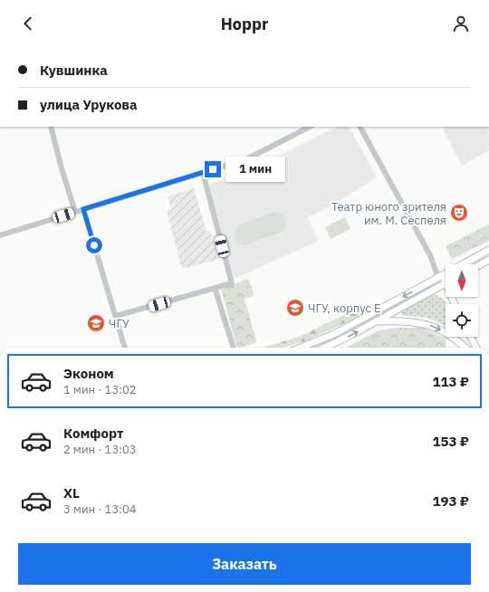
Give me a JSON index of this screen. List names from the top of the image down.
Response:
{
  "places": {
    "theatre": ["Театр юного зрителя им. М. Сеспеля"],
    "school or university": ["ЧГУ, корпус Е", "ЧГУ"]
  },
  "north": "bottom",
  "page": {
    "header": "Hoppr",
    "banner": ["Кувшинка", "улица Урукова"],
    "bubble": "1 мин",
    "list": [
      {
        "name": "Эконом",
        "note": "1 мин · 13:02",
        "value": "113 ₽"
      },
      {
        "name": "Комфорт",
        "note": "2 мин · 13:03",
        "value": "153 ₽"
      },
      {
        "name": "XL",
        "note": "3 мин · 13:04",
        "value": "193 ₽"
      }
    ],
    "buttons": "Заказать"
  }
}
